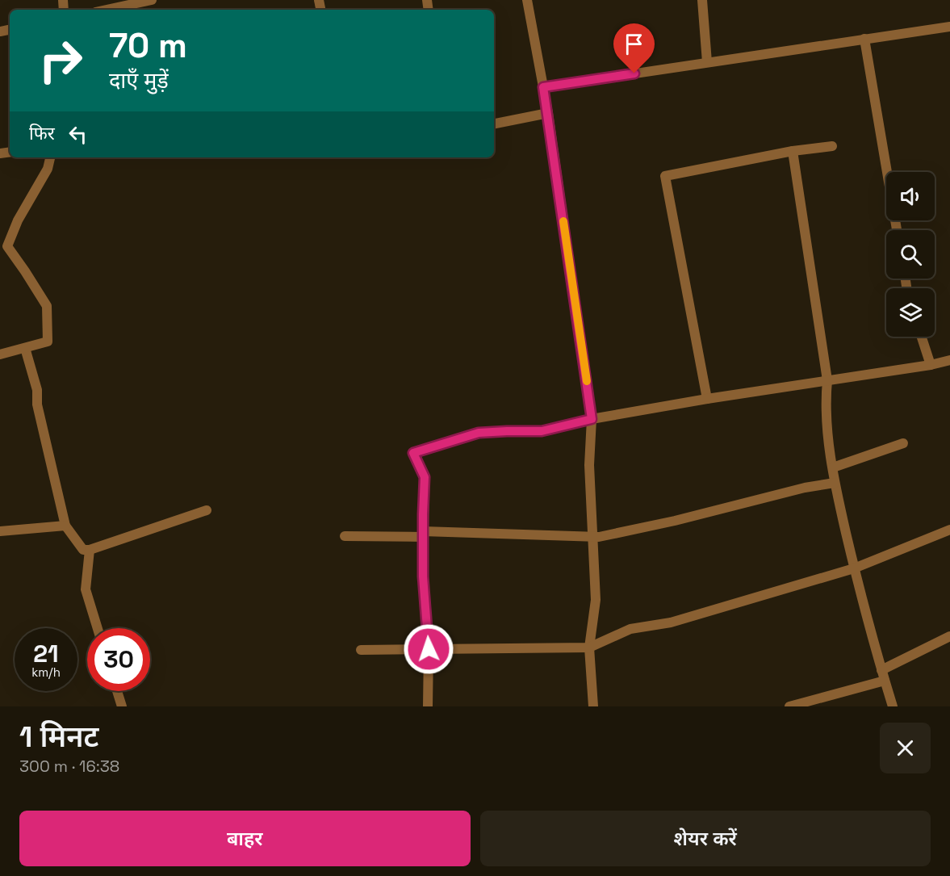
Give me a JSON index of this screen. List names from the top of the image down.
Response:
{
  "page": {
    "turn": ["70 m", "दाएँ मुड़ें"],
    "then": "फिर",
    "speed": "21 km/h",
    "limit": "30",
    "heading": ["1 मिनट", "300 m · 16:38"],
    "buttons": ["बाहर", "शेयर करें"]
  }
}
